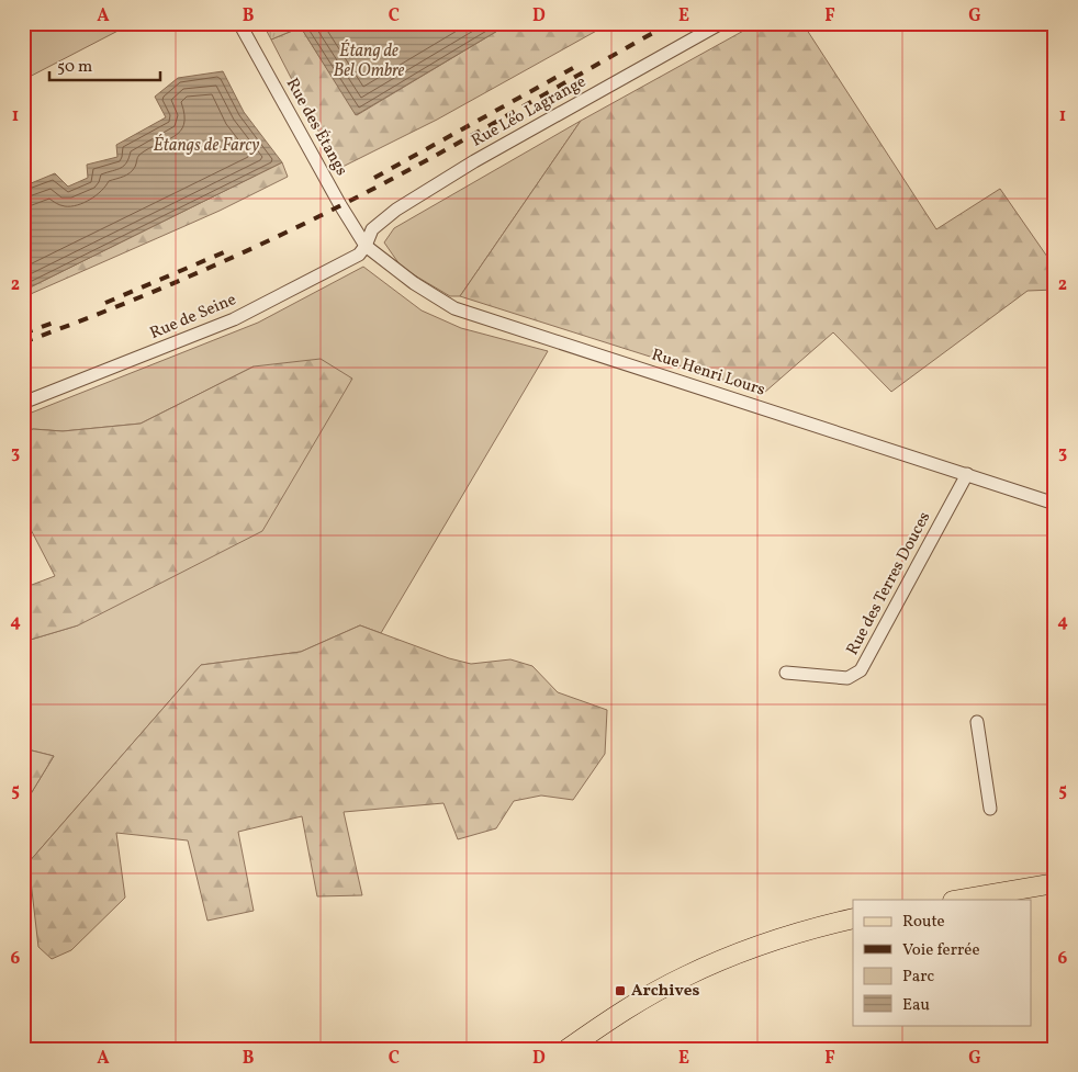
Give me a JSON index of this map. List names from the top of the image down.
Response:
{
  "streets": {
    "street": [
      "Rue Léo Lagrange",
      "Rue des Étangs",
      "Rue de Seine",
      "Rue Henri Lours",
      "Rue des Terres Douces"
    ]
  },
  "crossings": [
    ["Rue Léo Lagrange", "Rue des Étangs"],
    ["Rue Léo Lagrange", "Rue de Seine"],
    ["Rue Léo Lagrange", "Rue Henri Lours"],
    ["Rue des Étangs", "Rue de Seine"],
    ["Rue des Étangs", "Rue Henri Lours"],
    ["Rue de Seine", "Rue Henri Lours"],
    ["Rue Henri Lours", "Rue des Terres Douces"]
  ],
  "water": ["Étang de Bel Ombre", "Étangs de Farcy"],
  "places": {
    "transit": ["Archives"]
  },
  "legend": [
    "Route",
    "Voie ferrée",
    "Parc",
    "Eau"
  ],
  "scale_bar": "50 m",
  "grid": {
    "columns": [
      "A",
      "B",
      "C",
      "D",
      "E",
      "F",
      "G"
    ],
    "rows": [
      "1",
      "2",
      "3",
      "4",
      "5",
      "6"
    ]
  }
}
